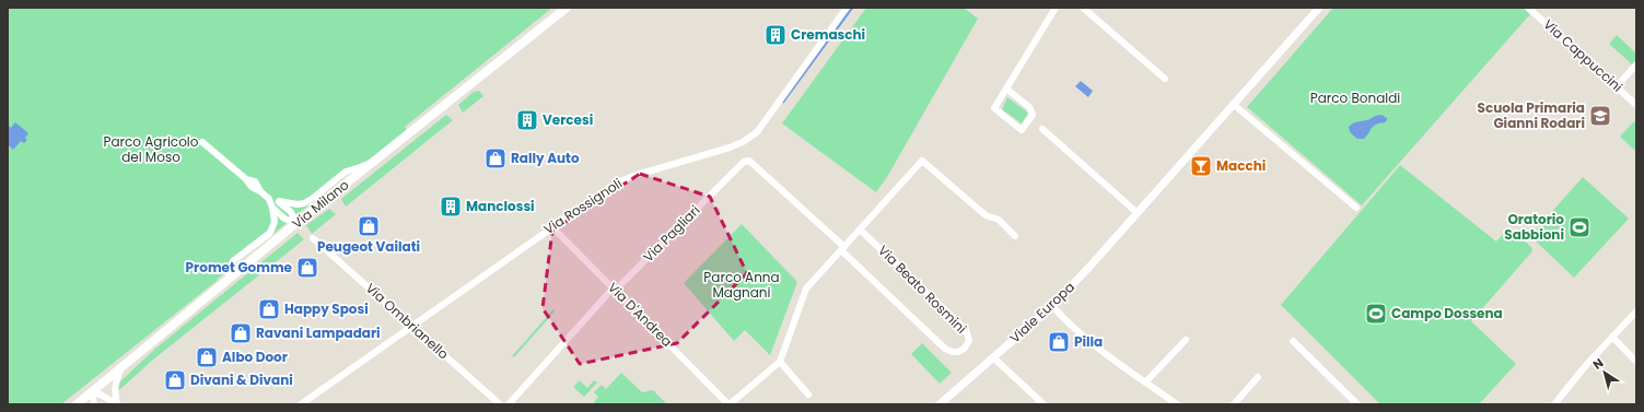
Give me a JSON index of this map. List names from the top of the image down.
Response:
{
  "streets": {
    "main road": ["Via Milano"],
    "street": [
      "Via Cappuccini",
      "Via Rossignoli",
      "Via Pagliari",
      "Via Beato Rosmini",
      "Viale Europa",
      "Via D'Andrea",
      "Via Ombrianello"
    ]
  },
  "crossings": [
    ["Via Rossignoli", "Via D'Andrea"],
    ["Via Rossignoli", "Via Ombrianello"],
    ["Via Pagliari", "Via Beato Rosmini"],
    ["Via Pagliari", "Via D'Andrea"]
  ],
  "parks": ["Parco Bonaldi", "Parco Agricolo del Moso", "Parco Anna Magnani"],
  "places": {
    "building": ["Cremaschi", "Vercesi", "Manclossi"],
    "school or university": ["Scuola Primaria Gianni Rodari"],
    "shop": [
      "Rally Auto",
      "Peugeot Vailati",
      "Promet Gomme",
      "Happy Sposi",
      "Ravani Lampadari",
      "Pilla",
      "Albo Door",
      "Divani & Divani"
    ],
    "bar": ["Macchi"],
    "sports": ["Oratorio Sabbioni", "Campo Dossena"]
  },
  "north": "top left"
}
